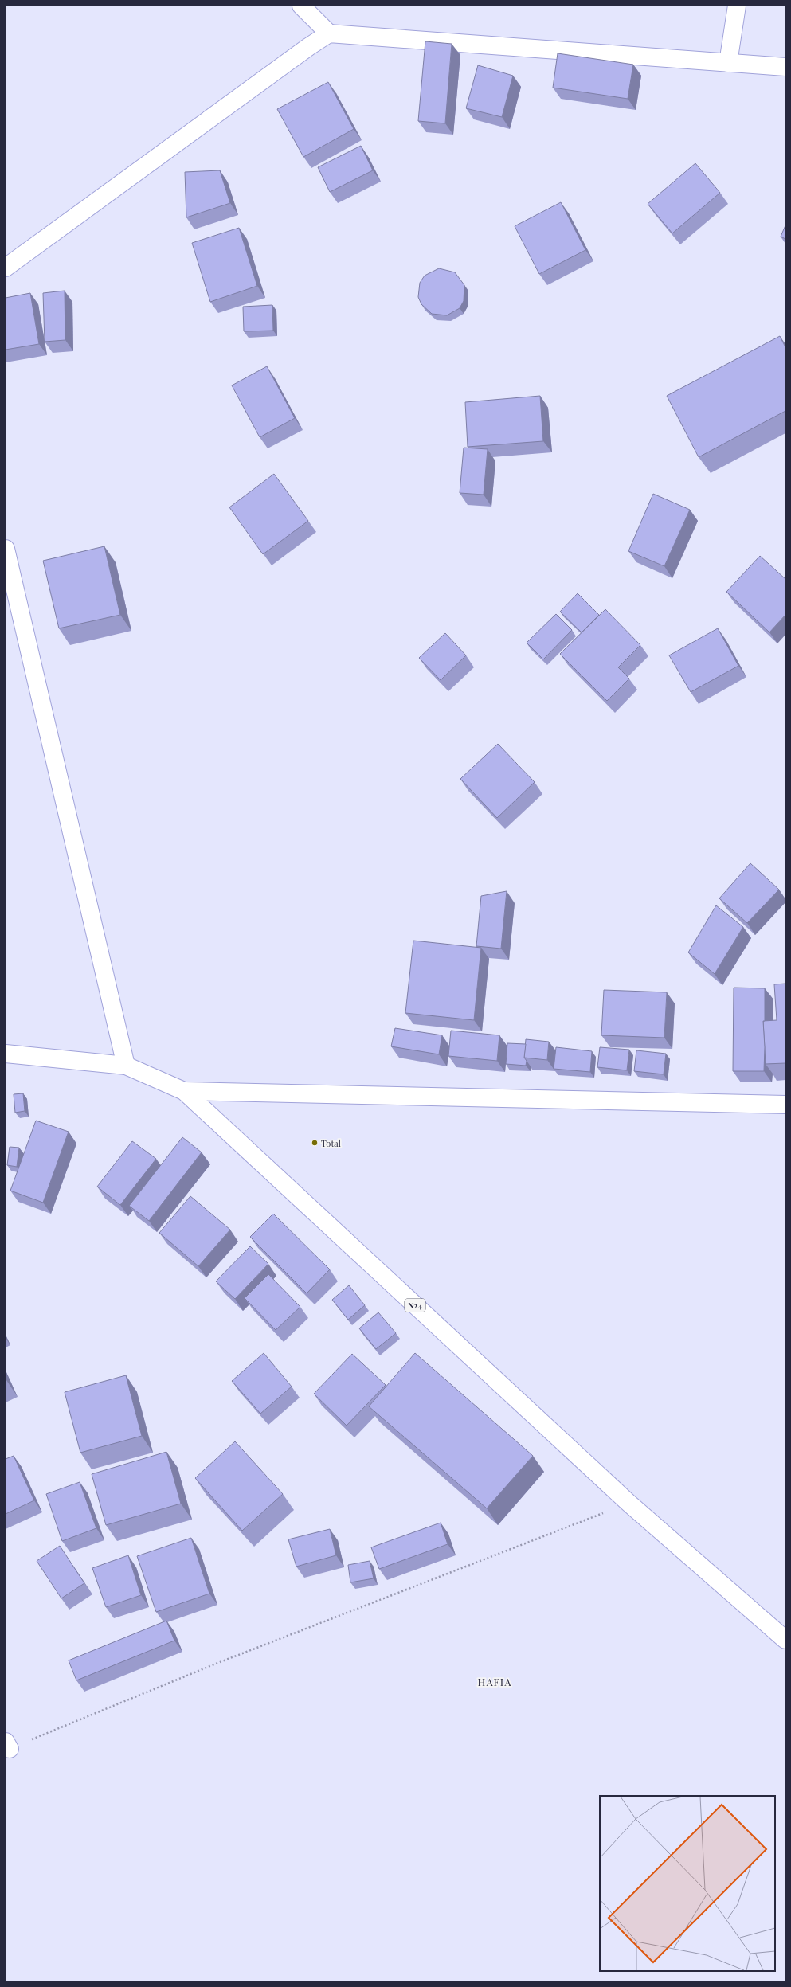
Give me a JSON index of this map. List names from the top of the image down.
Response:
{
  "streets": {
    "main road": ["N24"]
  },
  "districts": ["HAFIA"],
  "places": ["Total"]
}
